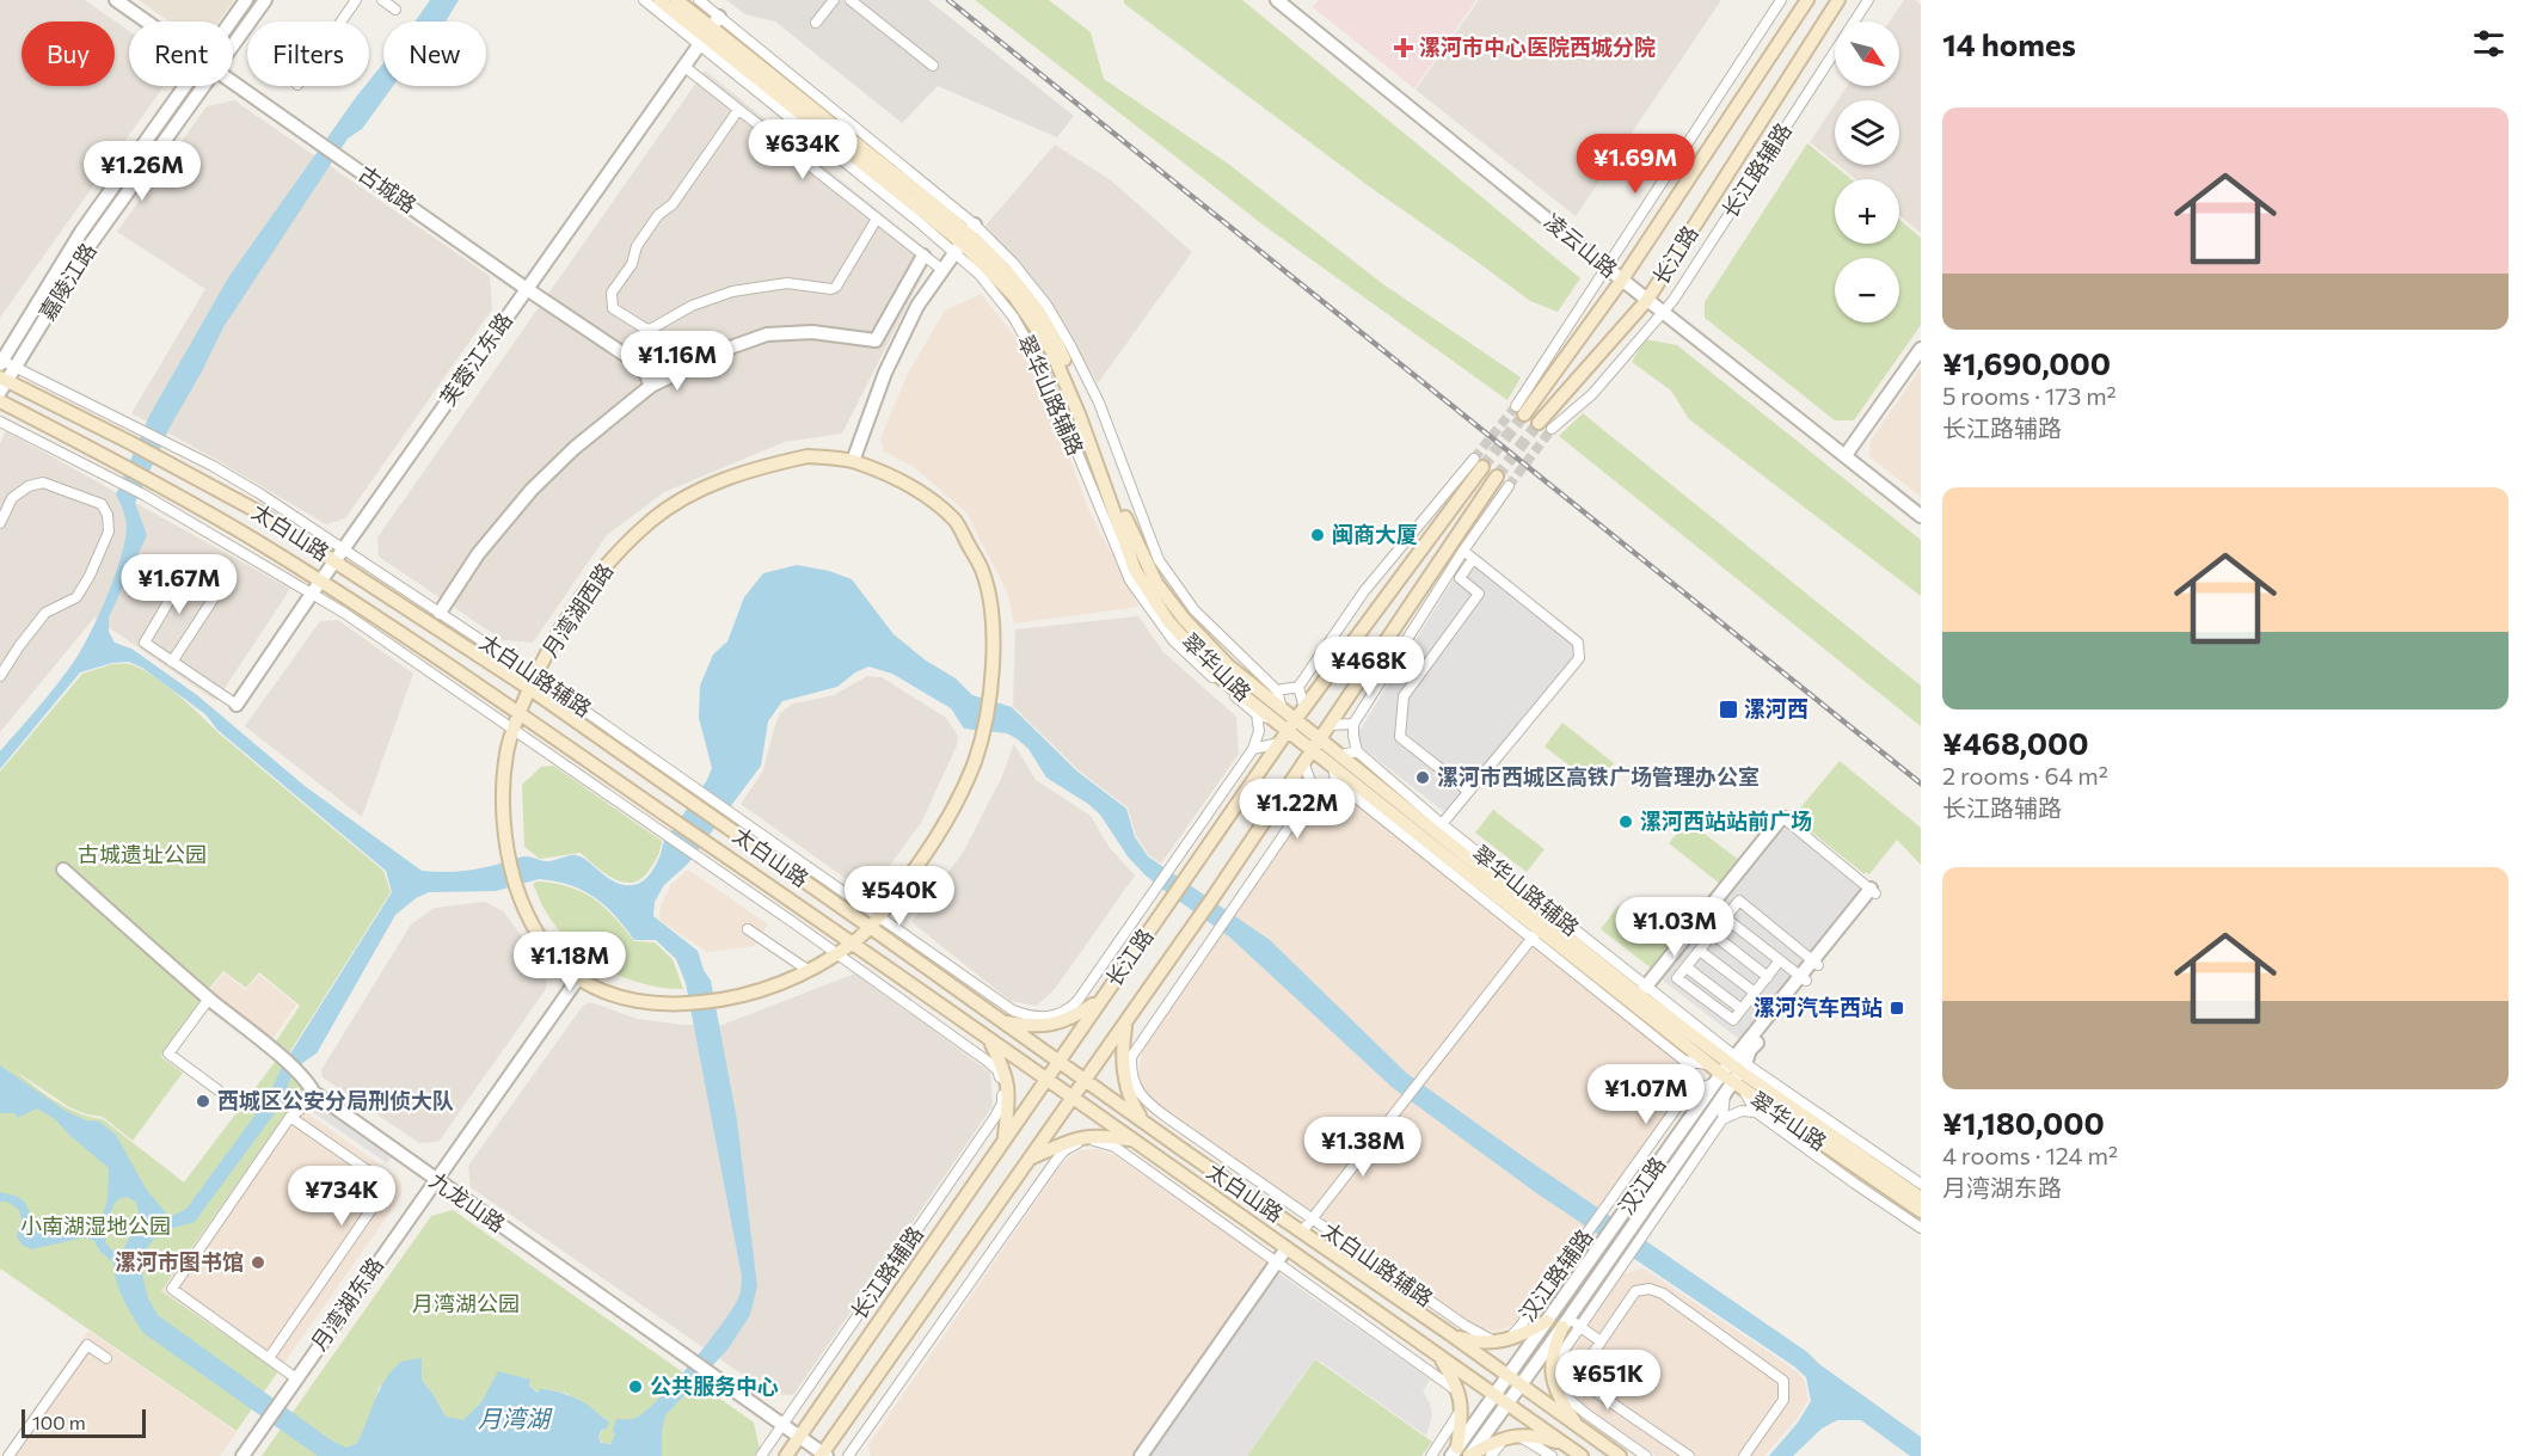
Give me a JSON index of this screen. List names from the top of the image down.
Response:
{
  "streets": {
    "main road": [
      "长江路",
      "太白山路",
      "月湾湖西路",
      "翠华山路"
    ],
    "street": [
      "长江路辅路",
      "古城路",
      "凌云山路",
      "嘉陵江路",
      "芙蓉江东路",
      "翠华山路辅路",
      "太白山路辅路",
      "汉江路",
      "九龙山路",
      "汉江路辅路",
      "月湾湖东路"
    ]
  },
  "crossings": [
    ["长江路辅路", "凌云山路"],
    ["长江路辅路", "九龙山路"],
    ["古城路", "芙蓉江东路"],
    ["凌云山路", "长江路"],
    ["长江路", "太白山路"],
    ["长江路", "翠华山路"],
    ["长江路", "九龙山路"],
    ["嘉陵江路", "太白山路"],
    ["嘉陵江路", "太白山路辅路"],
    ["芙蓉江东路", "翠华山路辅路"],
    ["芙蓉江东路", "太白山路"],
    ["芙蓉江东路", "翠华山路"],
    ["芙蓉江东路", "太白山路辅路"],
    ["翠华山路辅路", "翠华山路"],
    ["翠华山路辅路", "汉江路"],
    ["太白山路", "月湾湖西路"],
    ["太白山路", "太白山路辅路"],
    ["太白山路", "汉江路"],
    ["月湾湖西路", "太白山路辅路"],
    ["翠华山路", "汉江路"],
    ["太白山路辅路", "汉江路辅路"],
    ["九龙山路", "月湾湖东路"]
  ],
  "water": ["月湾湖"],
  "parks": ["古城遗址公园", "小南湖湿地公园", "月湾湖公园"],
  "places": {
    "health": ["漯河市中心医院西城分院"],
    "other": [
      "闽商大厦",
      "漯河市西城区高铁广场管理办公室",
      "漯河西站站前广场",
      "西城区公安分局刑侦大队",
      "漯河市图书馆",
      "公共服务中心"
    ],
    "transit": ["漯河西", "漯河汽车西站"]
  },
  "scale_bar": "100 m",
  "north": "bottom right",
  "page": {
    "heading": "14 homes",
    "map_buttons": ["+", "−"],
    "chip": [
      "Buy",
      "Rent",
      "Filters",
      "New"
    ],
    "list": [
      {
        "name": "¥1,690,000",
        "note": "5 rooms · 173 m² · 长江路辅路"
      },
      {
        "name": "¥468,000",
        "note": "2 rooms · 64 m² · 长江路辅路"
      },
      {
        "name": "¥1,180,000",
        "note": "4 rooms · 124 m² · 月湾湖东路"
      }
    ],
    "price": [
      "¥634K",
      "¥1.69M",
      "¥1.26M",
      "¥1.16M",
      "¥1.67M",
      "¥468K",
      "¥1.22M",
      "¥540K",
      "¥1.03M",
      "¥1.18M",
      "¥1.07M",
      "¥1.38M",
      "¥734K",
      "¥651K"
    ],
    "scale": "100 m"
  }
}
